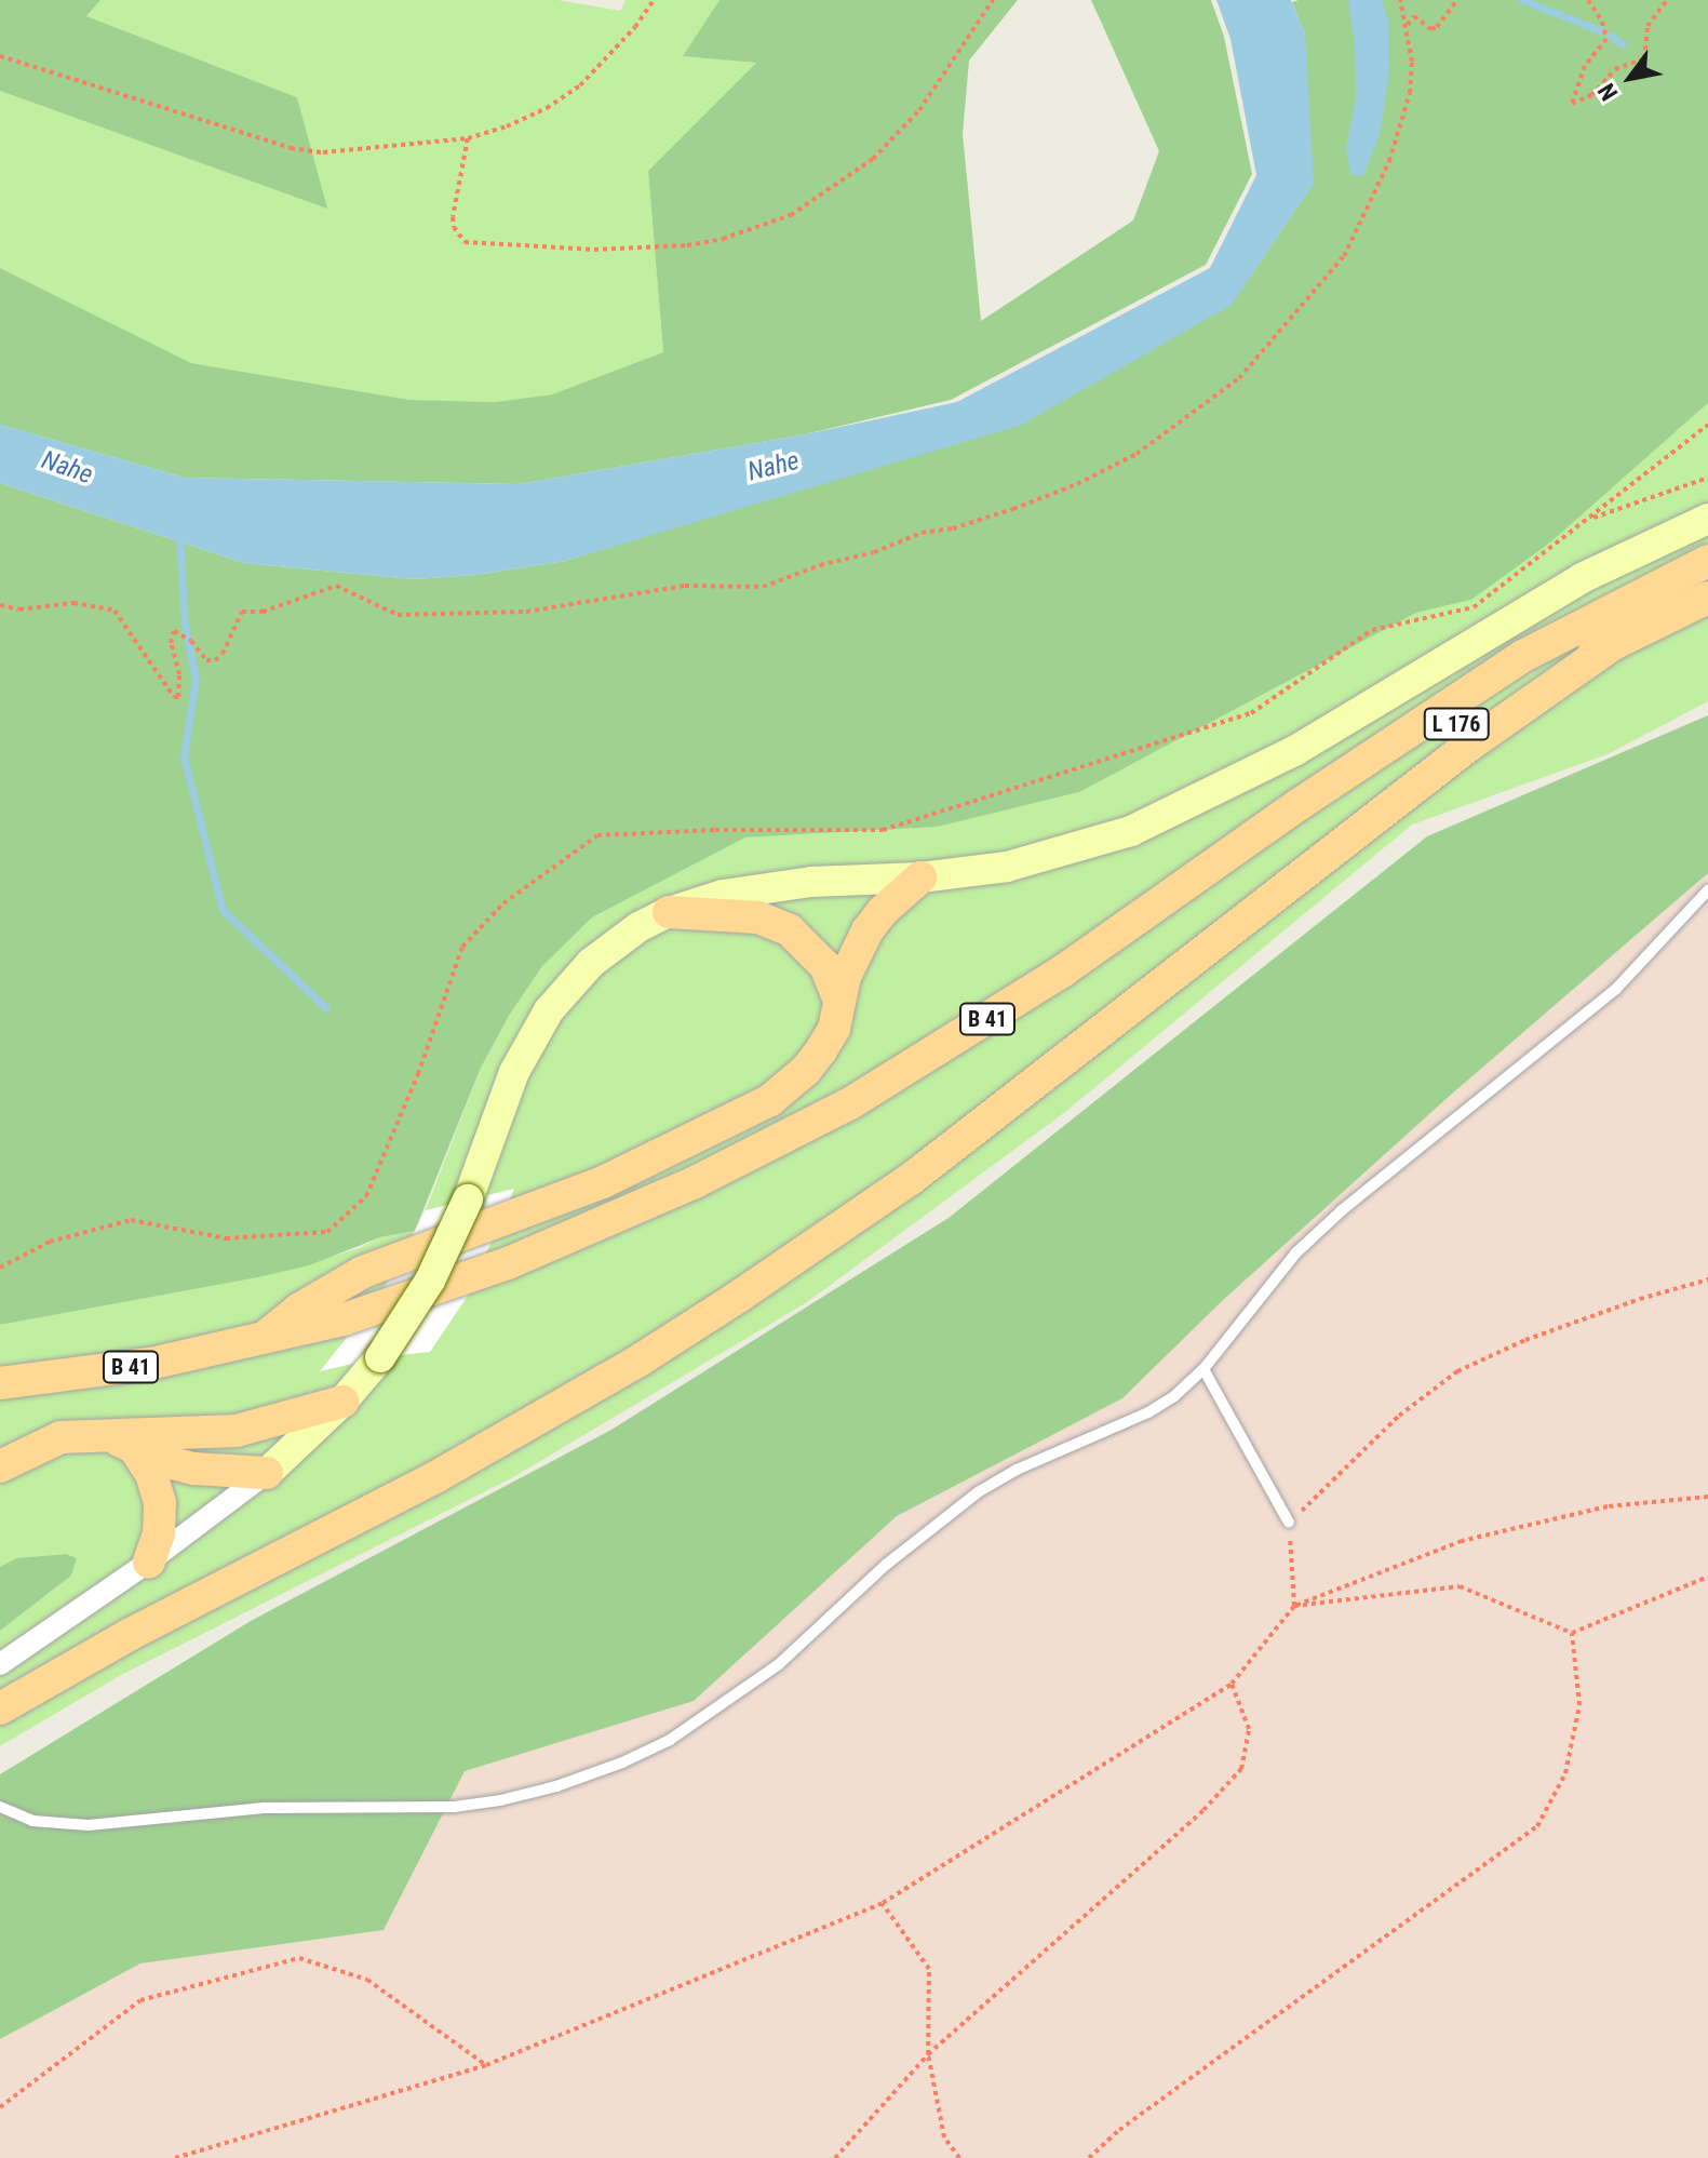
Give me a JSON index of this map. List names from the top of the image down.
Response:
{
  "streets": {
    "main road": ["L 176", "B 41"]
  },
  "crossings": [
    ["L 176", "B 41"]
  ],
  "water": ["Nahe"],
  "north": "bottom left"
}
